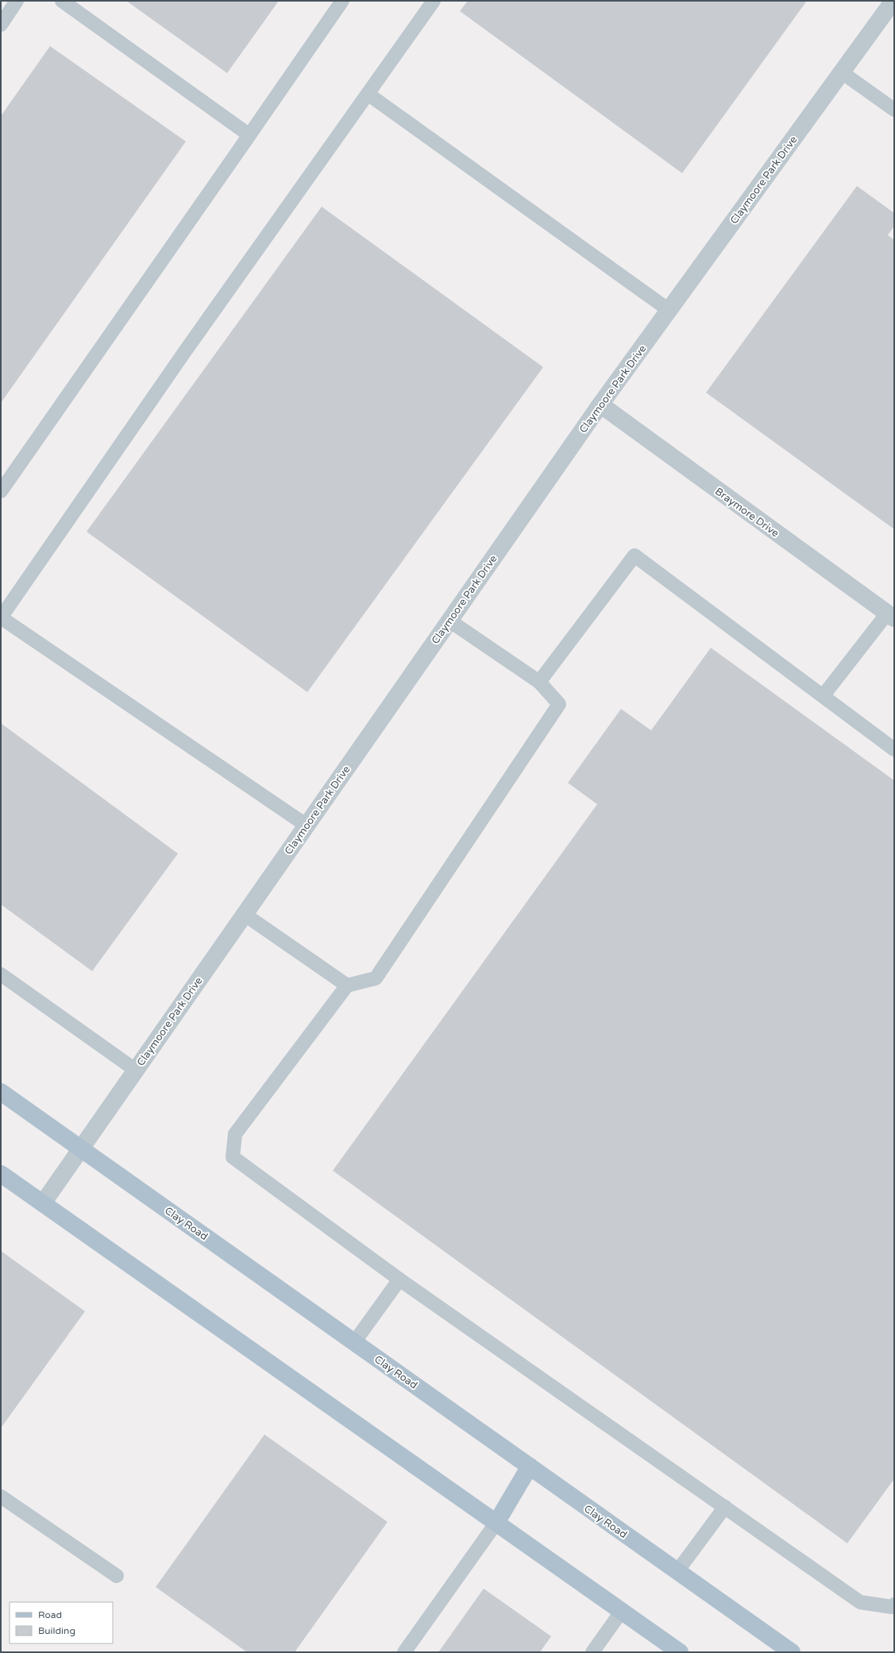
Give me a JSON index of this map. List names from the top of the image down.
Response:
{
  "streets": {
    "main road": ["Clay Road"],
    "street": ["Claymoore Park Drive", "Braymore Drive"]
  },
  "crossings": [
    ["Claymoore Park Drive", "Braymore Drive"],
    ["Claymoore Park Drive", "Clay Road"]
  ],
  "legend": ["Road", "Building"]
}
